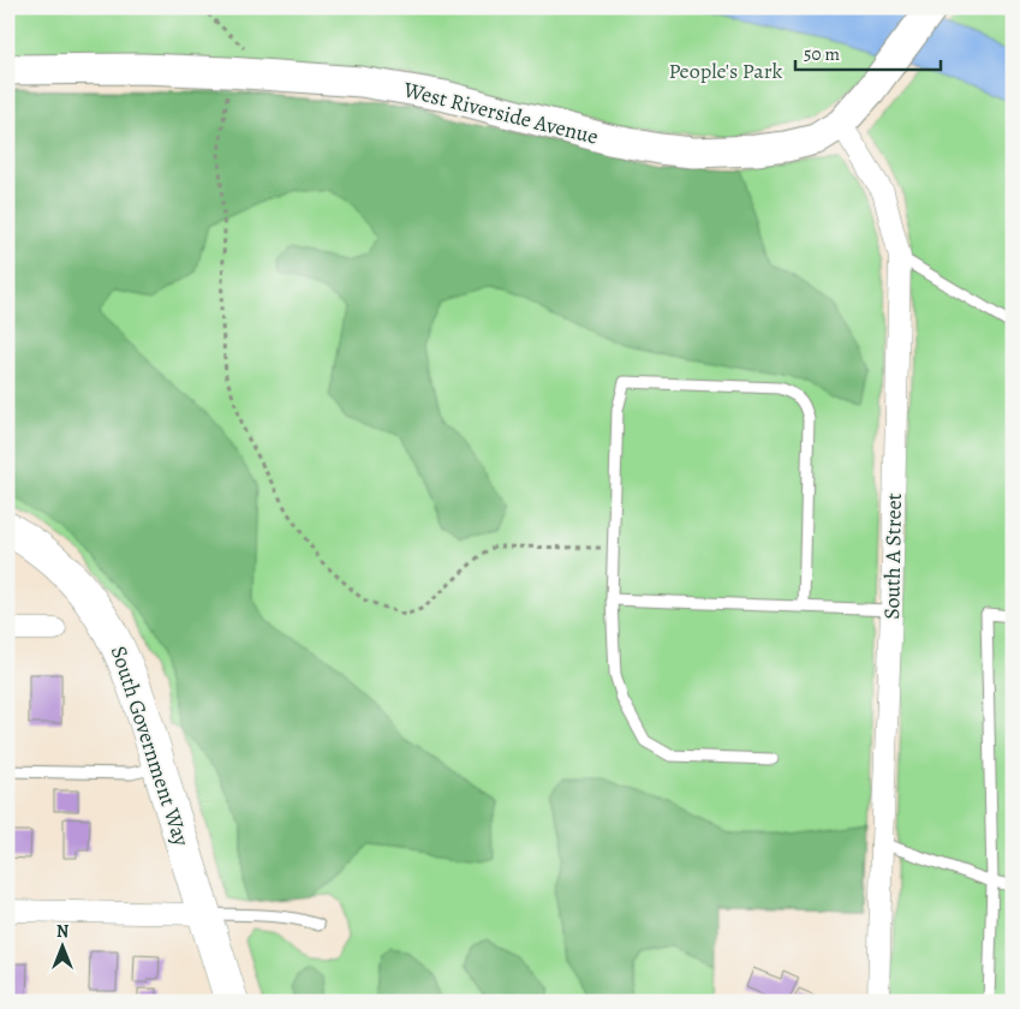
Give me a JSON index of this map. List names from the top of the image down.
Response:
{
  "streets": {
    "main road": ["West Riverside Avenue", "South Government Way"],
    "street": ["South A Street"]
  },
  "crossings": [
    ["West Riverside Avenue", "South A Street"]
  ],
  "parks": ["People's Park"],
  "scale_bar": "50 m",
  "north": "top"
}
